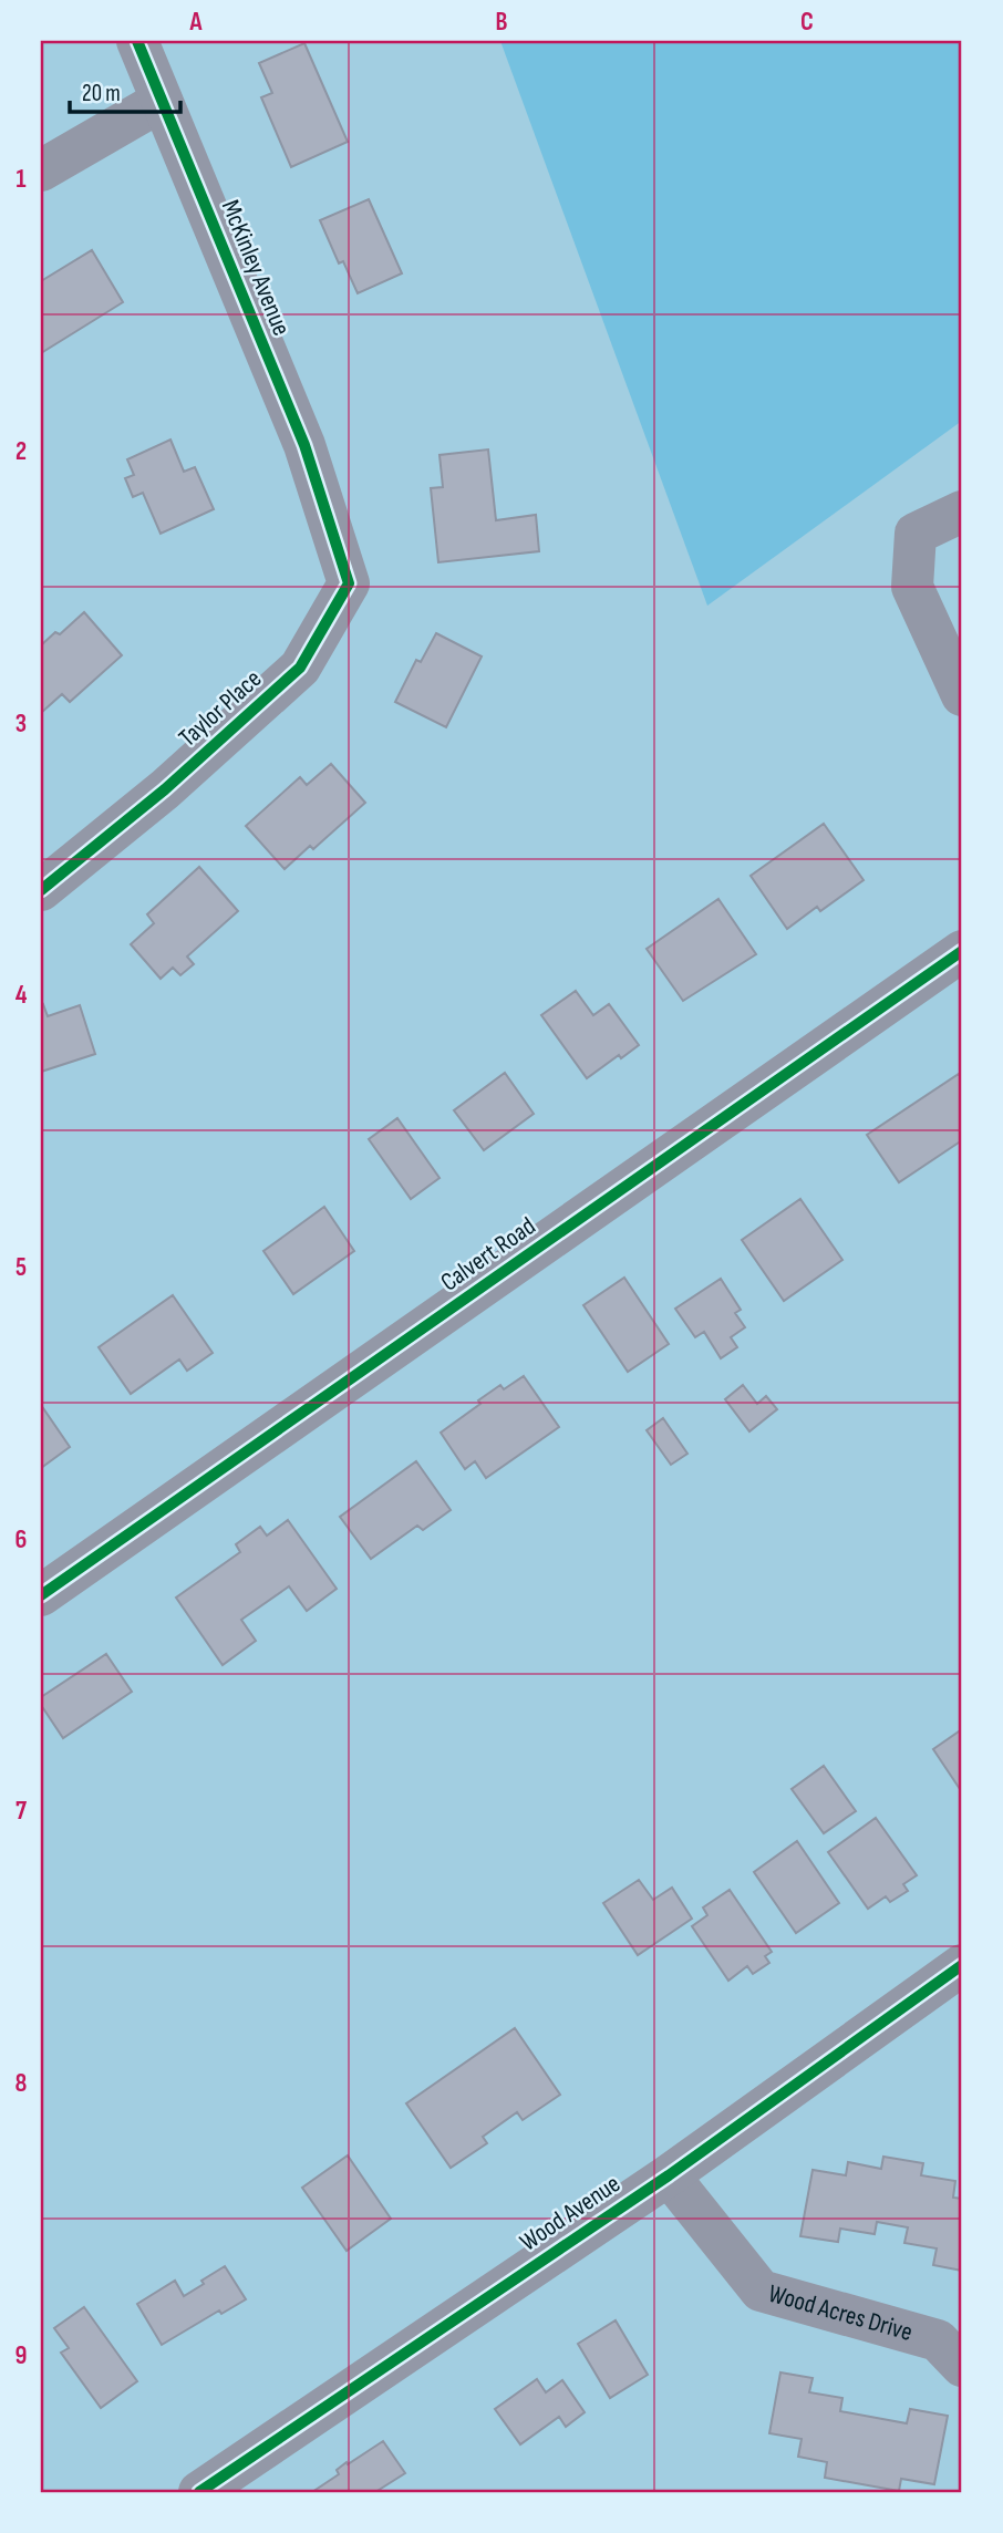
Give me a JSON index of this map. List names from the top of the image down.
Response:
{
  "streets": {
    "street": [
      "McKinley Avenue",
      "Taylor Place",
      "Calvert Road",
      "Wood Avenue",
      "Wood Acres Drive"
    ]
  },
  "crossings": [
    ["McKinley Avenue", "Taylor Place"],
    ["Wood Avenue", "Wood Acres Drive"]
  ],
  "scale_bar": "20 m",
  "grid": {
    "columns": ["A", "B", "C"],
    "rows": [
      "1",
      "2",
      "3",
      "4",
      "5",
      "6",
      "7",
      "8",
      "9"
    ]
  }
}
